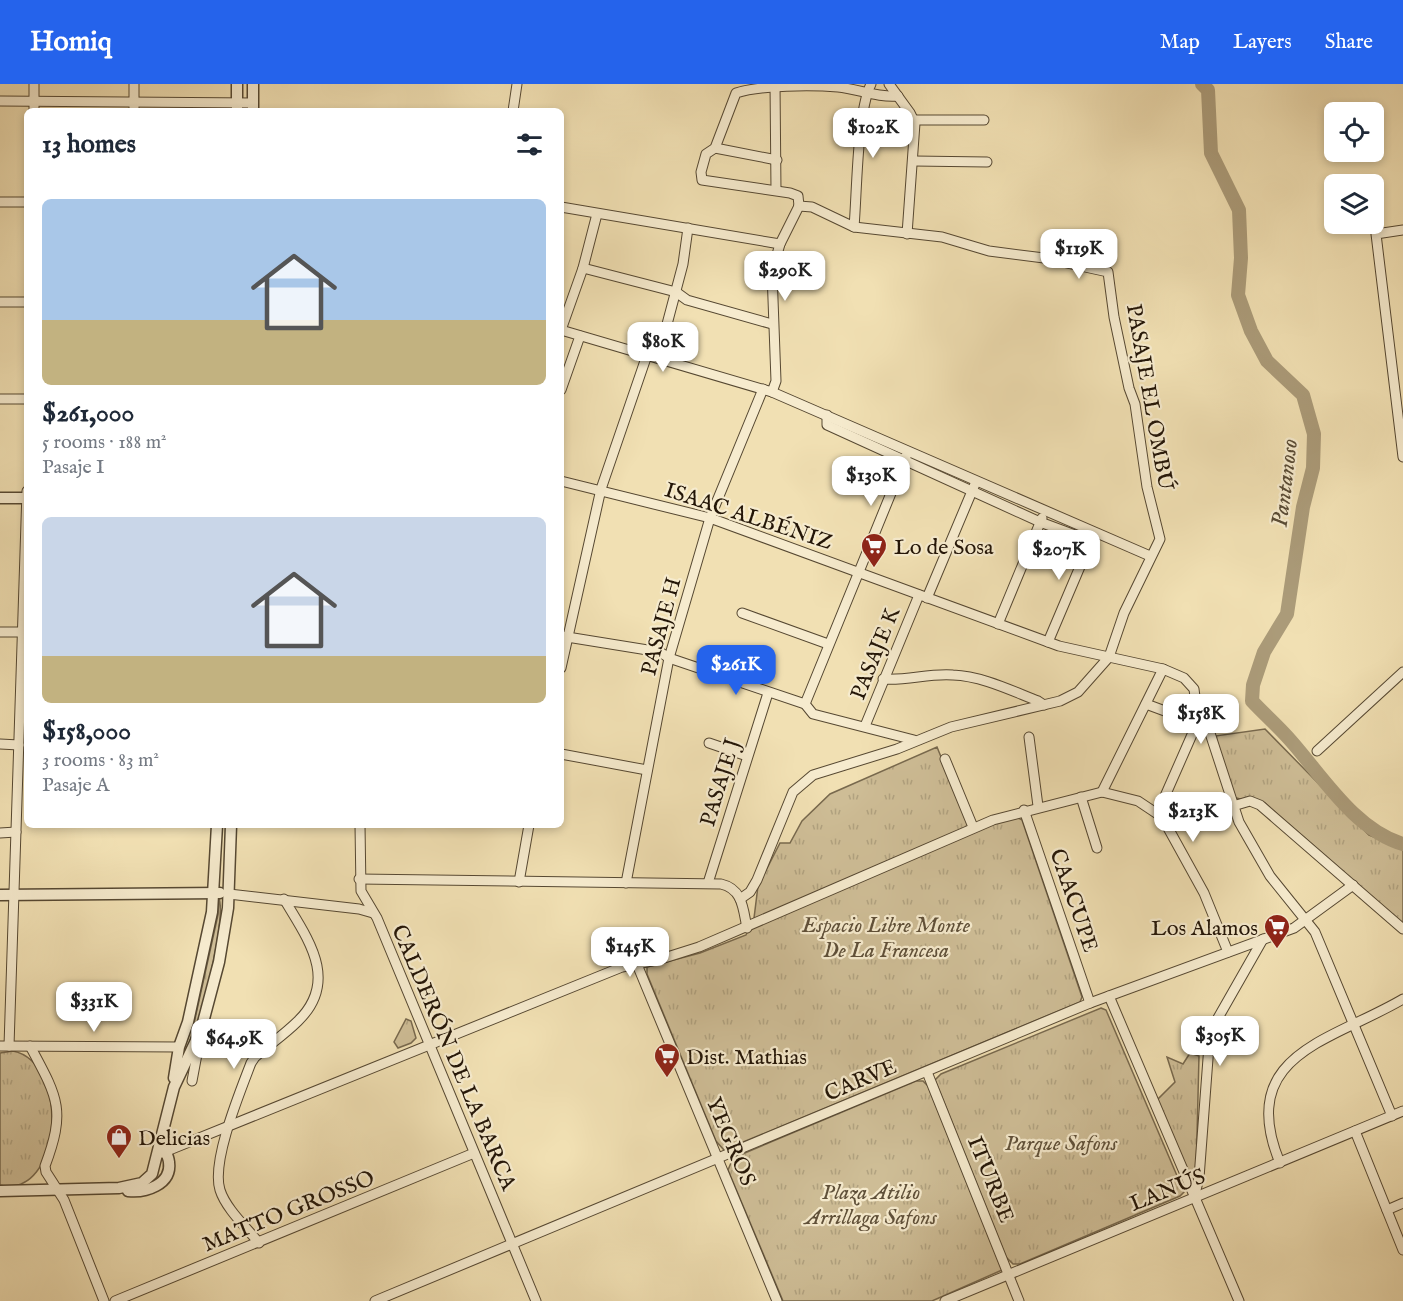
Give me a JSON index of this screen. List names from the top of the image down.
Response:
{
  "streets": {
    "street": [
      "PASAJE EL OMBÚ",
      "ISAAC ALBÉNIZ",
      "PASAJE H",
      "PASAJE K",
      "PASAJE J",
      "CAACUPE",
      "CALDERÓN DE LA BARCA",
      "CARVE",
      "YEGROS",
      "ITURBE",
      "LANÚS",
      "MATTO GROSSO"
    ]
  },
  "crossings": [
    ["PASAJE EL OMBÚ", "PASAJE H"],
    ["ISAAC ALBÉNIZ", "PASAJE H"],
    ["ISAAC ALBÉNIZ", "PASAJE K"],
    ["CAACUPE", "CARVE"],
    ["CALDERÓN DE LA BARCA", "CARVE"],
    ["CALDERÓN DE LA BARCA", "MATTO GROSSO"],
    ["CARVE", "YEGROS"],
    ["CARVE", "ITURBE"],
    ["ITURBE", "LANÚS"]
  ],
  "water": ["Pantanoso"],
  "parks": ["Espacio Libre Monte De La Francesa", "Parque Safons", "Plaza Atilio Arrillaga Safons"],
  "places": {
    "supermarket": ["Lo de Sosa", "Los Alamos", "Dist. Mathias"],
    "shop": ["Delicias"]
  },
  "page": {
    "header": "Homiq",
    "nav": ["Map", "Layers", "Share"],
    "price": [
      "$102K",
      "$119K",
      "$290K",
      "$80K",
      "$130K",
      "$207K",
      "$261K",
      "$158K",
      "$213K",
      "$145K",
      "$331K",
      "$305K",
      "$64.9K"
    ],
    "heading": "13 homes",
    "list": [
      {
        "name": "$261,000",
        "note": "5 rooms · 188 m² · Pasaje I"
      },
      {
        "name": "$158,000",
        "note": "3 rooms · 83 m² · Pasaje A"
      }
    ]
  }
}
